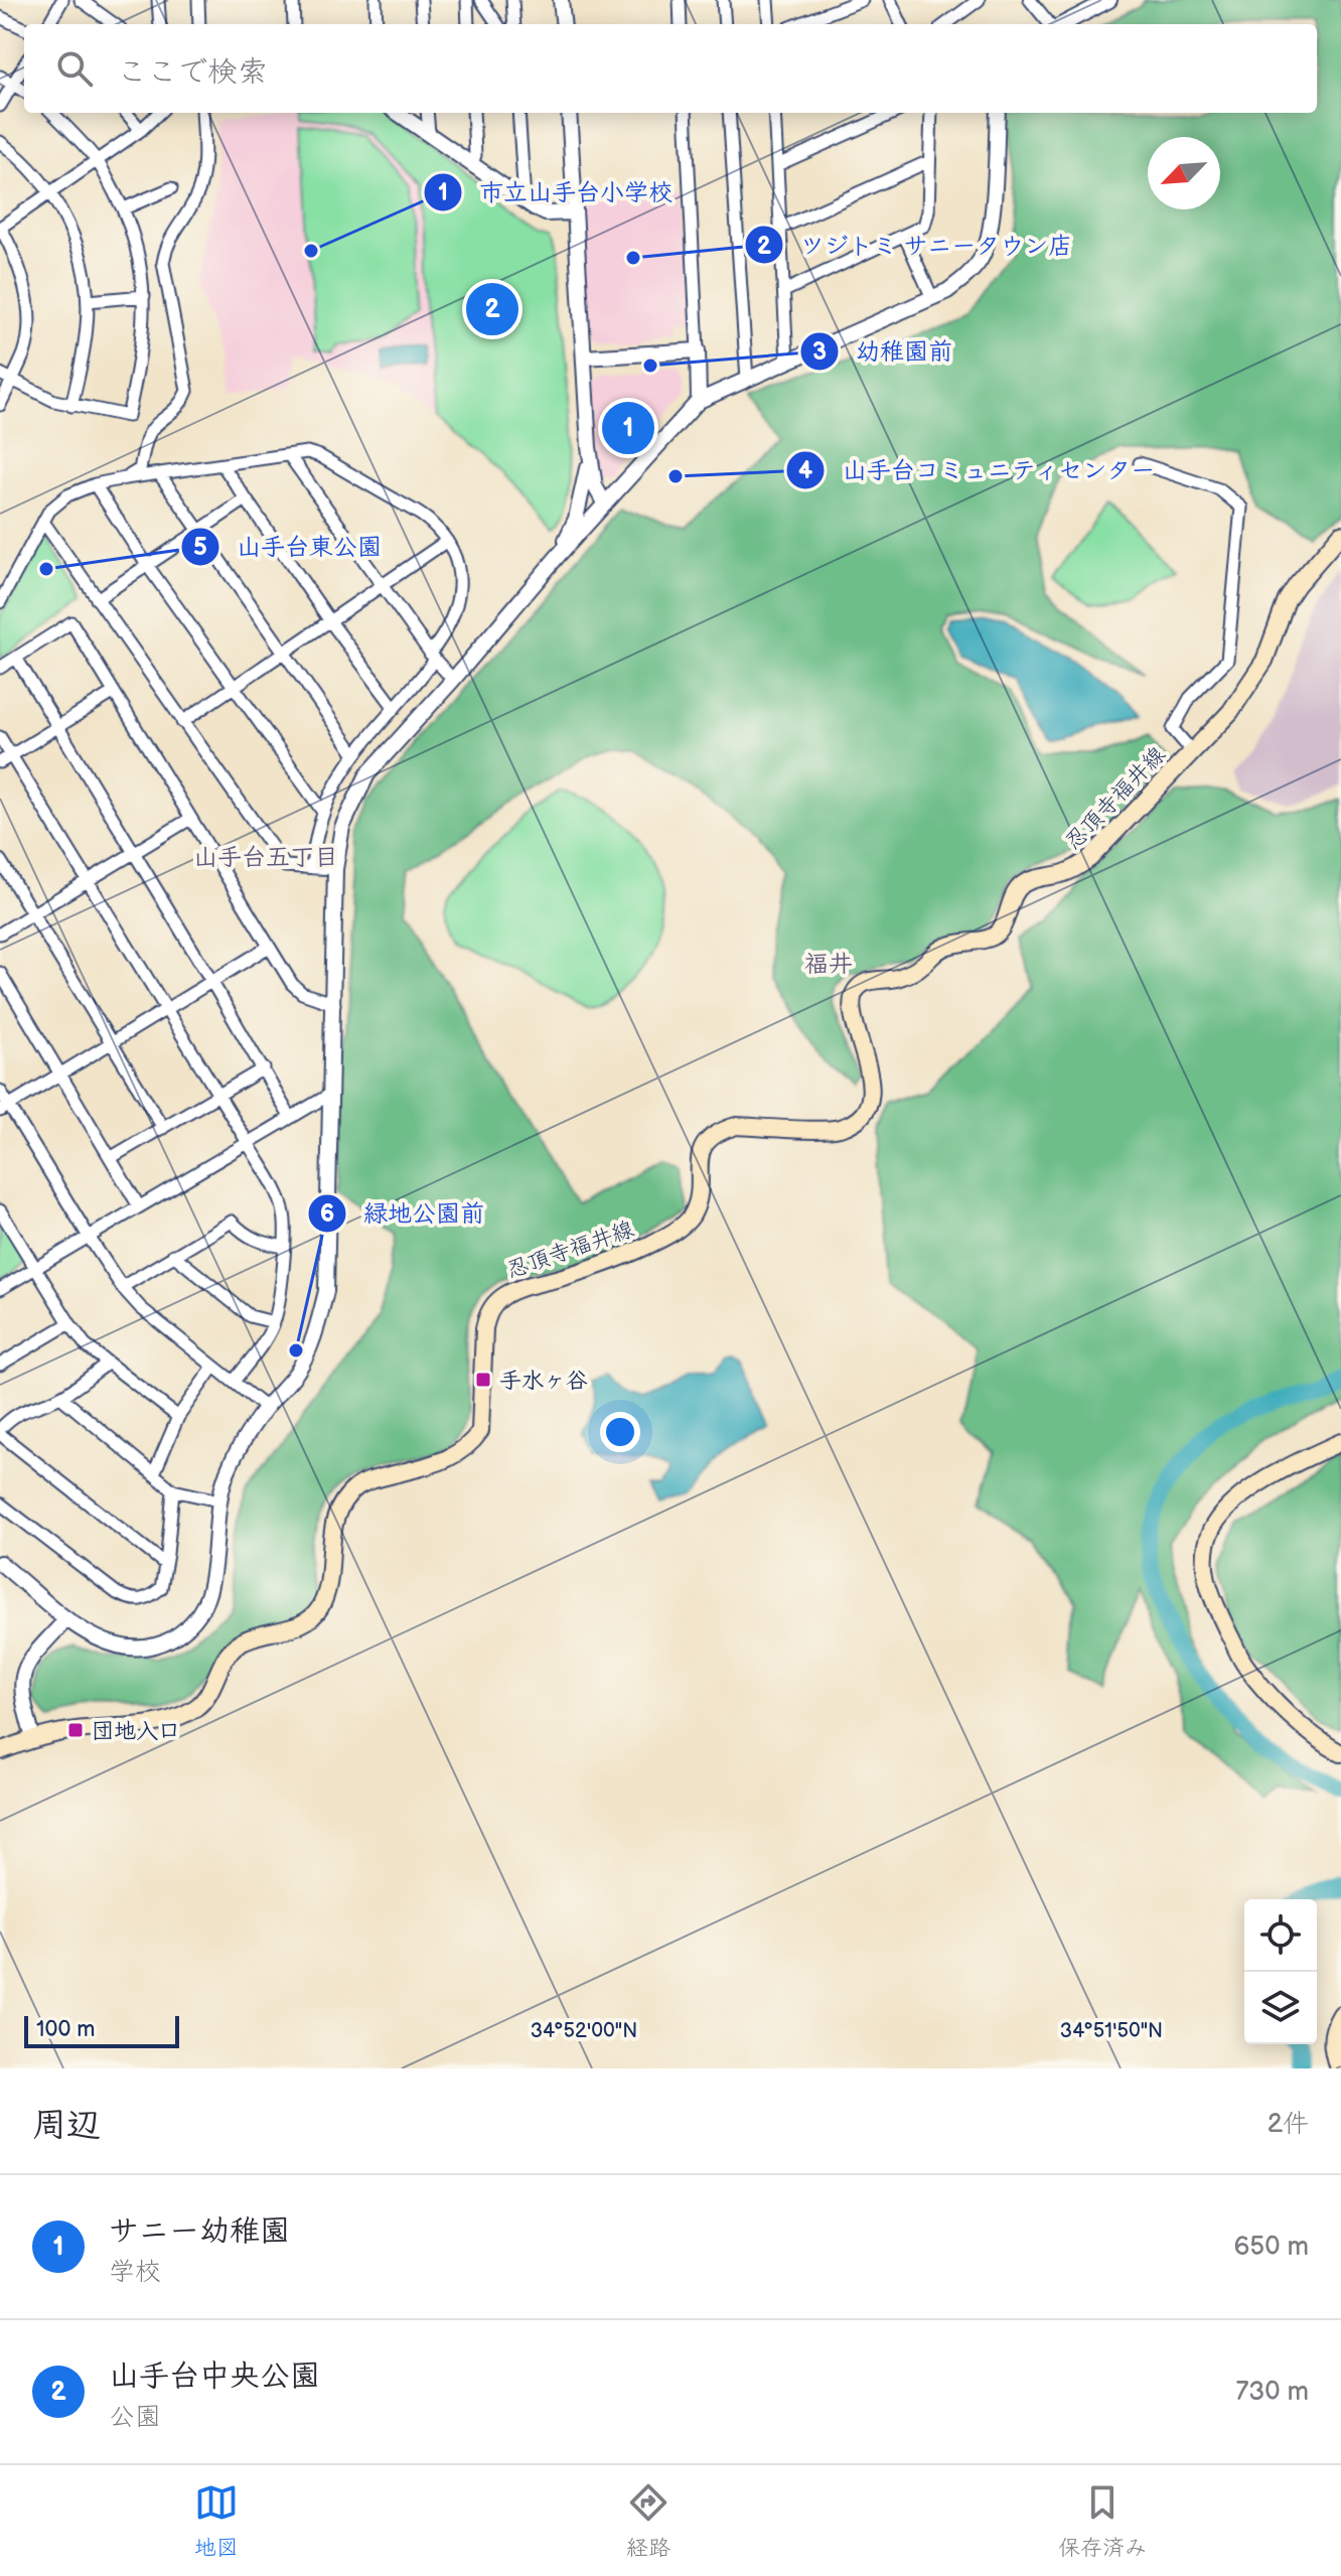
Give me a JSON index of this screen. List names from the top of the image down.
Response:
{
  "streets": {
    "main road": ["忍頂寺福井線"]
  },
  "districts": ["山手台五丁目", "福井"],
  "places": {
    "other": [
      "市立山手台小学校",
      "ツジトミ サニータウン店",
      "幼稚園前",
      "山手台コミュニティセンター",
      "山手台東公園",
      "緑地公園前"
    ],
    "transit": ["手水ヶ谷", "団地入口"]
  },
  "scale_bar": "100 m",
  "north": "bottom left",
  "page": {
    "search": "ここで検索",
    "pins": ["2", "1"],
    "scale": "100 m",
    "heading": ["周辺", "2件"],
    "list": [
      {
        "mark": "1",
        "name": "サニー幼稚園",
        "note": "学校",
        "value": "650 m"
      },
      {
        "mark": "2",
        "name": "山手台中央公園",
        "note": "公園",
        "value": "730 m"
      }
    ],
    "nav": ["地図", "経路", "保存済み"]
  },
  "coordinates": ["34°52'00\"N", "34°51'50\"N"]
}
